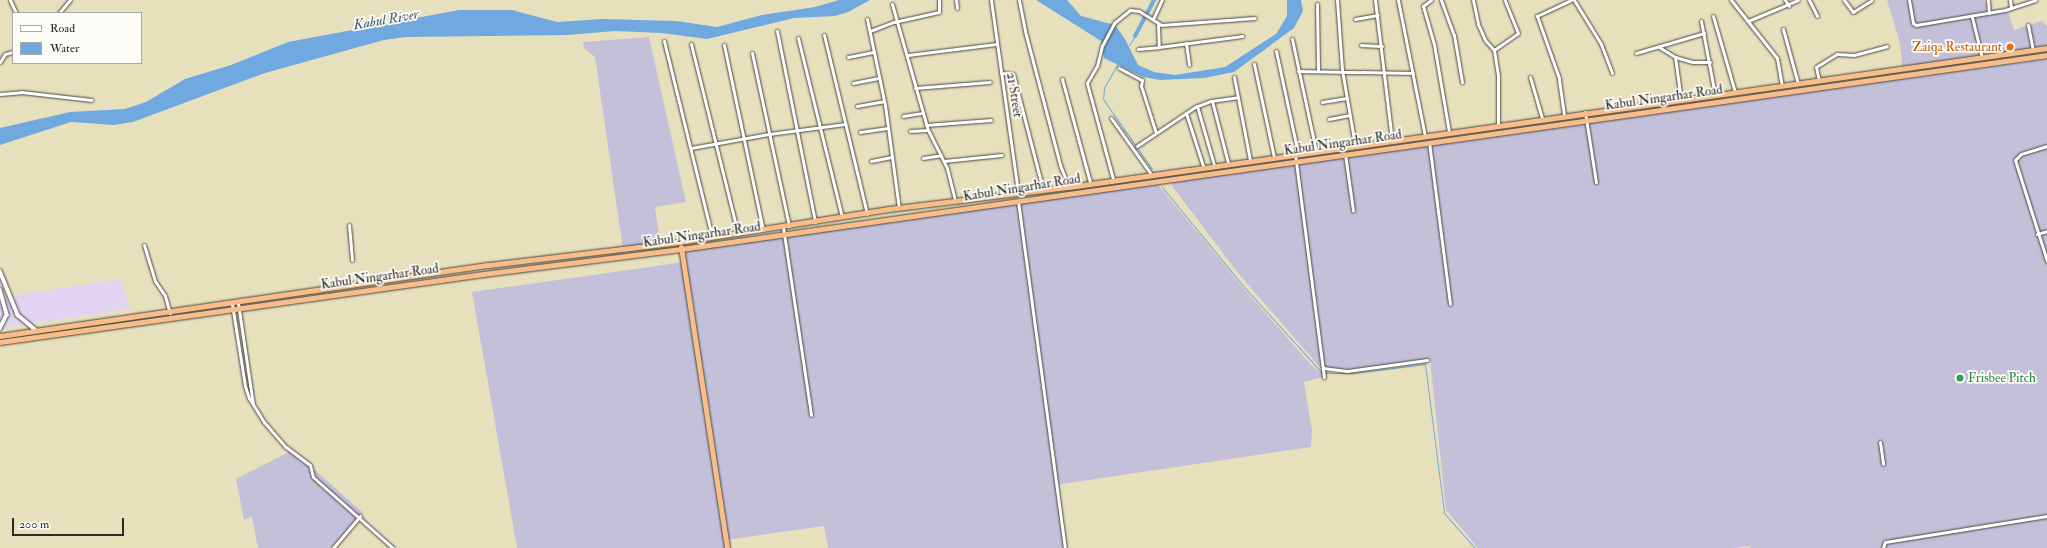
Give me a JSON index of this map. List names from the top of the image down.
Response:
{
  "streets": {
    "highway": ["Kabul Ningarhar Road"],
    "street": ["21 Street"]
  },
  "crossings": [
    ["21 Street", "Kabul Ningarhar Road"]
  ],
  "water": ["Kabul River"],
  "places": ["Zaiqa Restaurant", "Frisbee Pitch"],
  "legend": ["Road", "Water"],
  "scale_bar": "200 m"
}
